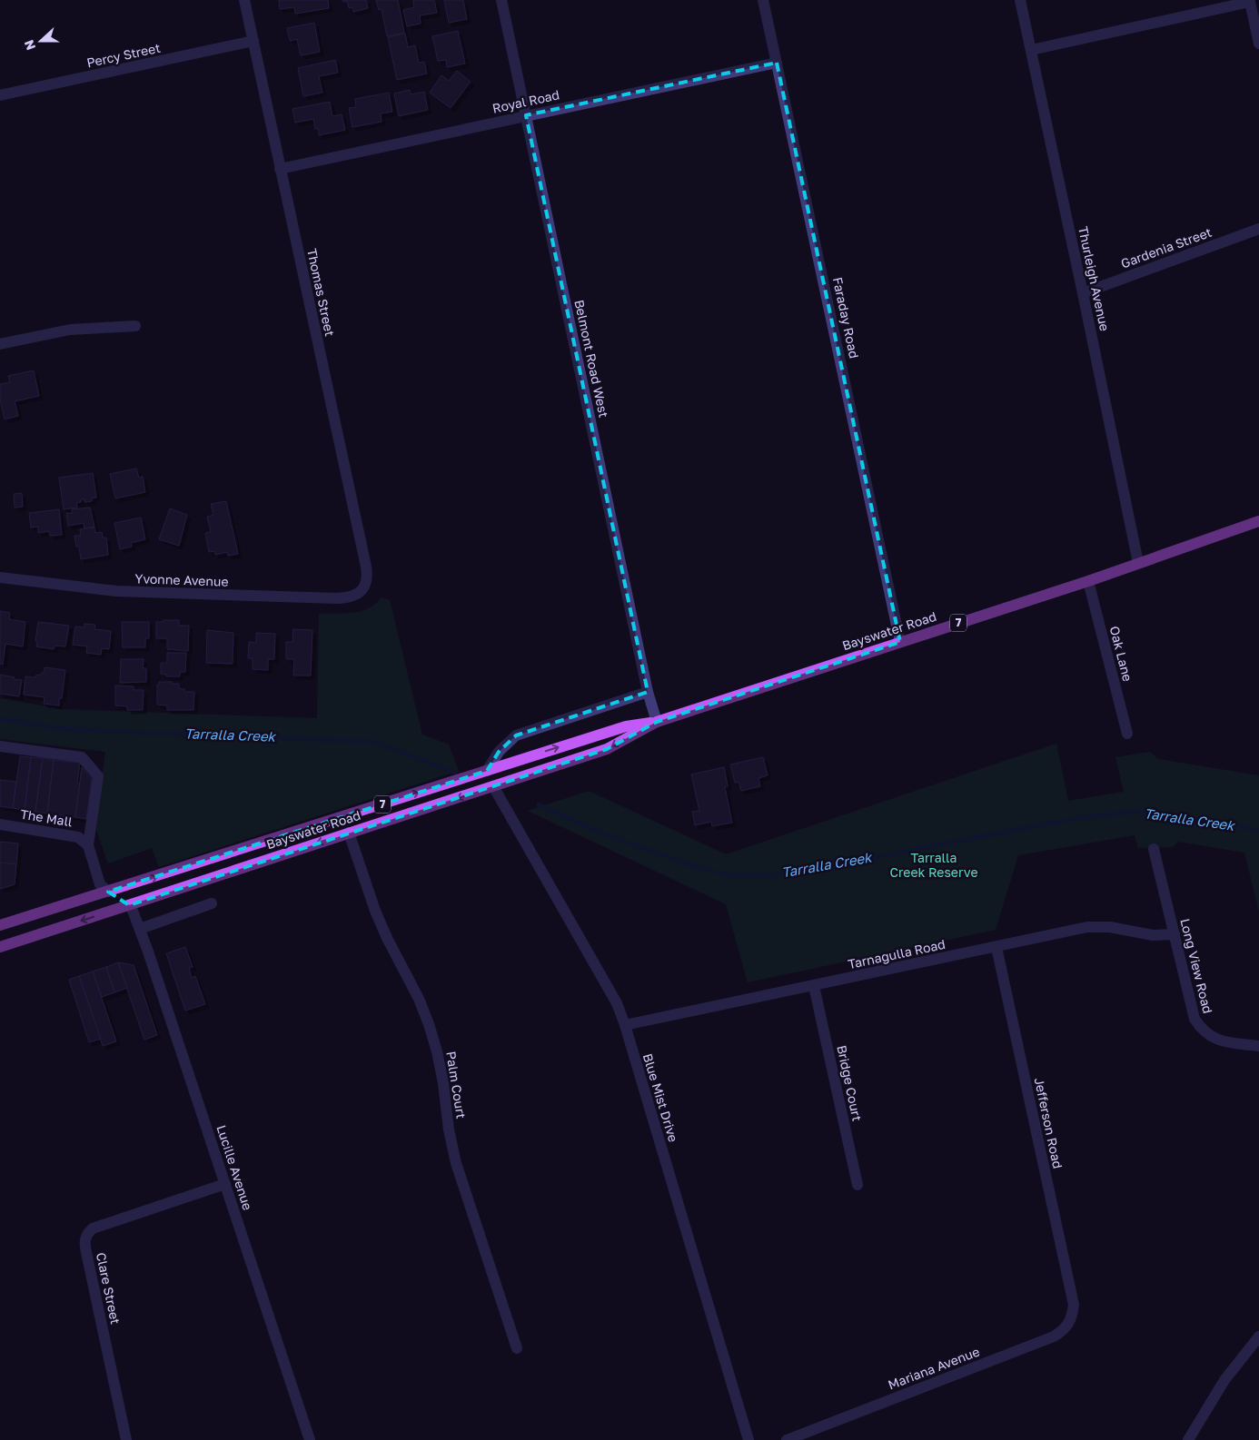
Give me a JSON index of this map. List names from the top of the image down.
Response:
{
  "streets": {
    "main road": ["7", "Bayswater Road"],
    "street": [
      "Percy Street",
      "Royal Road",
      "Gardenia Street",
      "Thurleigh Avenue",
      "Thomas Street",
      "Faraday Road",
      "Belmont Road West",
      "Yvonne Avenue",
      "Oak Lane",
      "The Mall",
      "Tarnagulla Road",
      "Long View Road",
      "Bridge Court",
      "Palm Court",
      "Blue Mist Drive",
      "Jefferson Road",
      "Lucille Avenue",
      "Clare Street",
      "Mariana Avenue"
    ]
  },
  "crossings": [
    ["Percy Street", "Thomas Street"],
    ["Royal Road", "Thomas Street"],
    ["Royal Road", "Faraday Road"],
    ["Royal Road", "Belmont Road West"],
    ["Gardenia Street", "Thurleigh Avenue"],
    ["Thurleigh Avenue", "Bayswater Road"],
    ["Thomas Street", "Yvonne Avenue"],
    ["Faraday Road", "Bayswater Road"],
    ["Belmont Road West", "Bayswater Road"],
    ["Bayswater Road", "Oak Lane"],
    ["Bayswater Road", "Palm Court"],
    ["Bayswater Road", "Blue Mist Drive"],
    ["Bayswater Road", "Lucille Avenue"],
    ["Tarnagulla Road", "Long View Road"],
    ["Tarnagulla Road", "Bridge Court"],
    ["Tarnagulla Road", "Blue Mist Drive"],
    ["Tarnagulla Road", "Jefferson Road"],
    ["Jefferson Road", "Mariana Avenue"],
    ["Lucille Avenue", "Clare Street"]
  ],
  "water": ["Tarralla Creek"],
  "parks": ["Tarralla Creek Reserve"],
  "north": "left"
}
